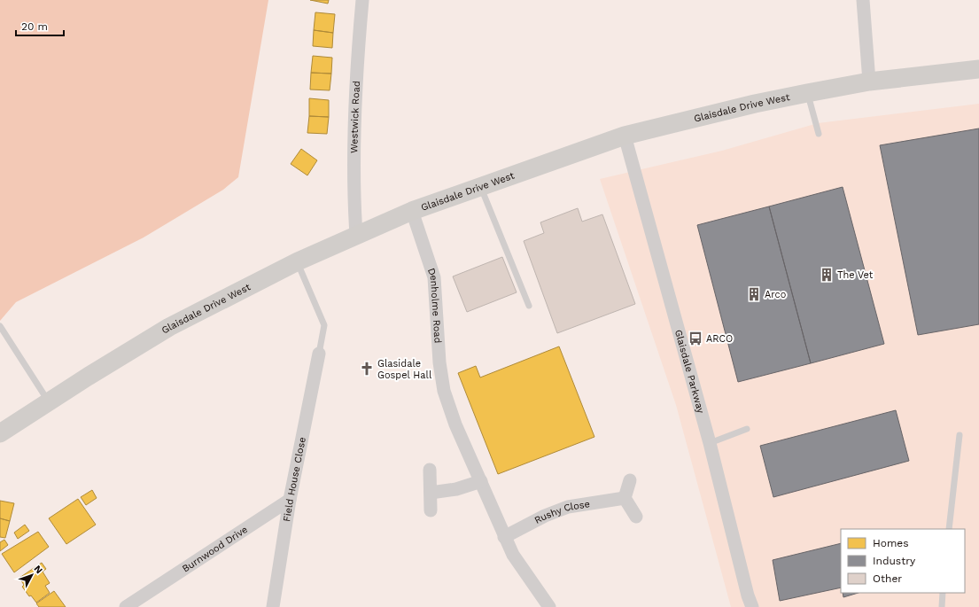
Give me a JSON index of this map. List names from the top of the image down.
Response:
{
  "streets": {
    "street": [
      "Glaisdale Drive West",
      "Westwick Road",
      "Denholme Road",
      "Glaisdale Parkway",
      "Field House Close",
      "Rushy Close",
      "Burnwood Drive"
    ]
  },
  "crossings": [
    ["Glaisdale Drive West", "Westwick Road"],
    ["Glaisdale Drive West", "Denholme Road"],
    ["Glaisdale Drive West", "Glaisdale Parkway"],
    ["Denholme Road", "Rushy Close"],
    ["Field House Close", "Burnwood Drive"]
  ],
  "places": {
    "building": ["The Vet", "Arco"],
    "bus stop": ["ARCO"],
    "church": ["Glasidale Gospel Hall"]
  },
  "legend": ["Homes", "Industry", "Other"],
  "scale_bar": "20 m",
  "north": "top right"
}
